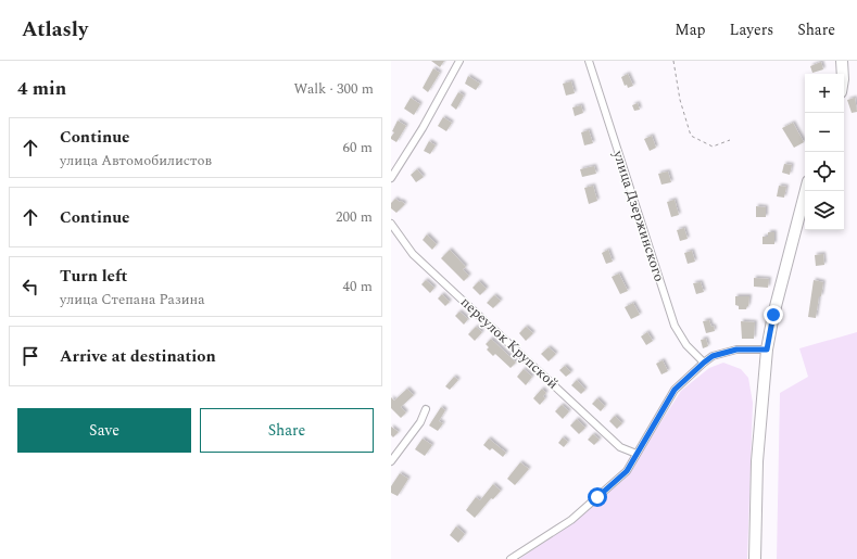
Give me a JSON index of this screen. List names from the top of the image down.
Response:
{
  "streets": {
    "street": ["улица Дзержинского", "переулок Крупской"]
  },
  "page": {
    "header": "Atlasly",
    "nav": ["Map", "Layers", "Share"],
    "heading": ["4 min", "Walk · 300 m"],
    "map_buttons": ["+", "−"],
    "list": [
      ["Continue", "улица Автомобилистов", "60 m"],
      ["Continue", "200 m"],
      ["Turn left", "улица Степана Разина", "40 m"],
      "Arrive at destination"
    ],
    "buttons": ["Save", "Share"]
  }
}
